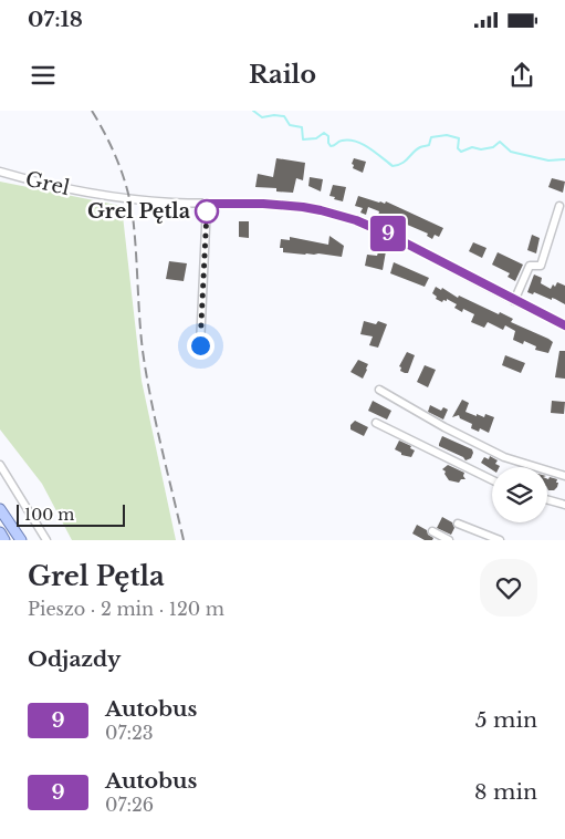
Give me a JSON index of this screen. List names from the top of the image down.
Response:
{
  "streets": {
    "street": ["Grel"]
  },
  "places": ["Grel Pętla"],
  "lines": ["bus line 9"],
  "scale_bar": "100 m",
  "page": {
    "status": "07:18",
    "header": "Railo",
    "on_map": "9",
    "scale": "100 m",
    "heading": [
      ["Grel Pętla", "Pieszo · 2 min · 120 m"],
      "Odjazdy"
    ],
    "list": [
      {
        "mark": "9",
        "name": "Autobus",
        "note": "07:23",
        "value": "5 min"
      },
      {
        "mark": "9",
        "name": "Autobus",
        "note": "07:26",
        "value": "8 min"
      }
    ]
  }
}
